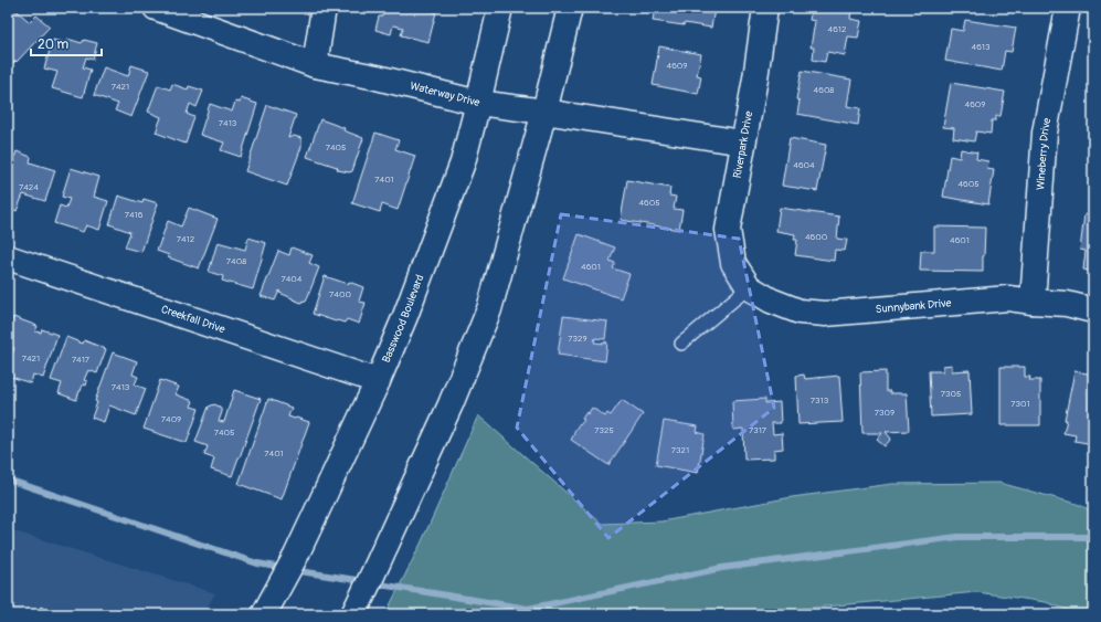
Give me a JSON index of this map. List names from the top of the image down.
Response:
{
  "streets": {
    "street": [
      "Waterway Drive",
      "Riverpark Drive",
      "Wineberry Drive",
      "Sunnybank Drive",
      "Creekfall Drive",
      "Basswood Boulevard"
    ]
  },
  "crossings": [
    ["Waterway Drive", "Riverpark Drive"],
    ["Waterway Drive", "Basswood Boulevard"],
    ["Riverpark Drive", "Sunnybank Drive"],
    ["Wineberry Drive", "Sunnybank Drive"],
    ["Creekfall Drive", "Basswood Boulevard"]
  ],
  "house_numbers": [
    "4612",
    "4613",
    "4609",
    "7421",
    "4608",
    "4609",
    "7413",
    "7405",
    "4604",
    "7401",
    "4605",
    "7424",
    "4605",
    "7416",
    "4600",
    "7412",
    "4601",
    "7408",
    "4601",
    "7404",
    "7400",
    "7329",
    "7421",
    "7417",
    "7413",
    "7305",
    "7313",
    "7301",
    "7309",
    "7409",
    "7325",
    "7317",
    "7405",
    "7321",
    "7401"
  ],
  "scale_bar": "20 m"
}
